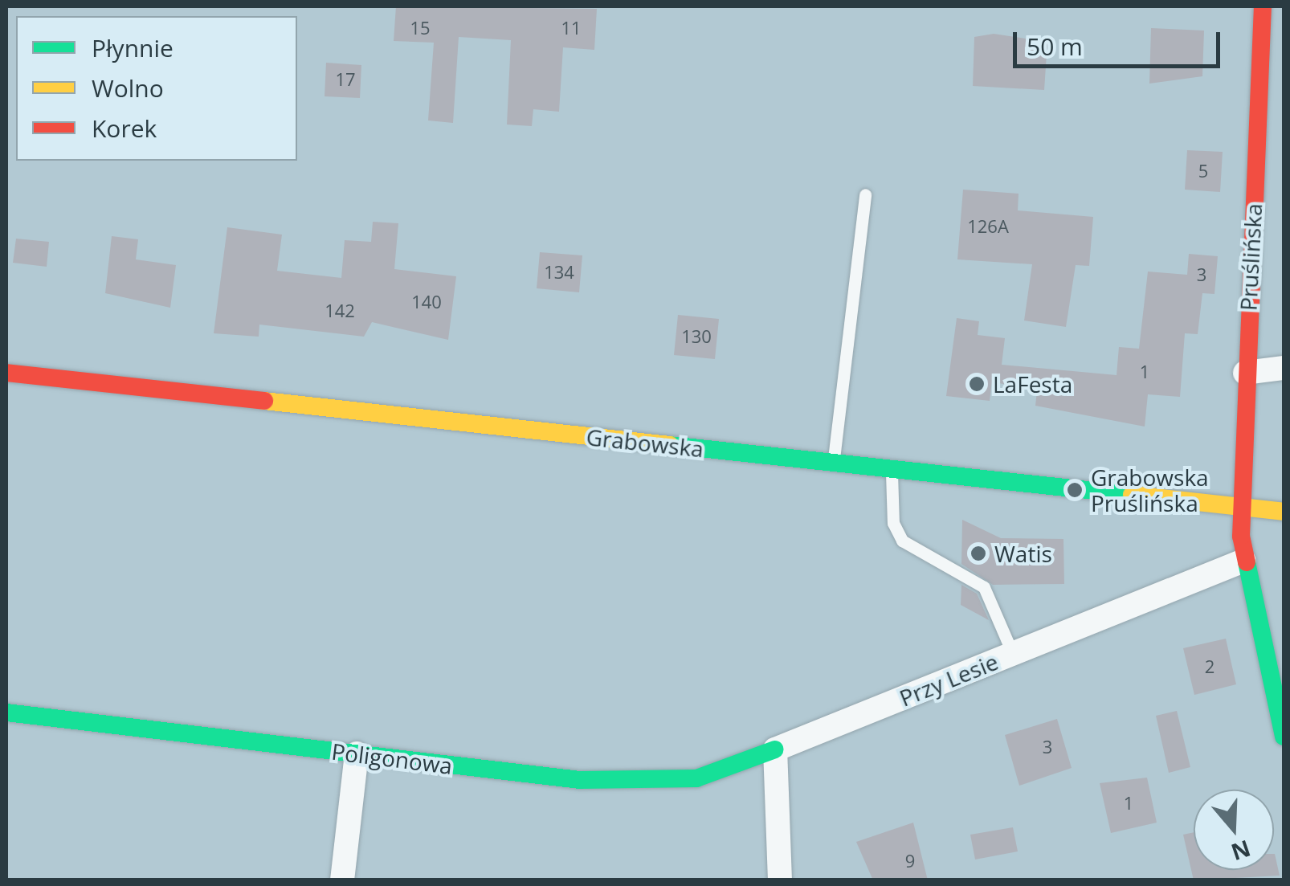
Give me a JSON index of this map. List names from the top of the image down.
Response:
{
  "streets": {
    "street": [
      "Pruślińska",
      "Grabowska",
      "Przy Lesie",
      "Poligonowa"
    ]
  },
  "crossings": [
    ["Pruślińska", "Grabowska"],
    ["Pruślińska", "Przy Lesie"],
    ["Przy Lesie", "Poligonowa"]
  ],
  "places": ["LaFesta", "Grabowska Pruślińska", "Watis"],
  "house_numbers": [
    "15",
    "11",
    "17",
    "5",
    "126A",
    "134",
    "3",
    "140",
    "142",
    "130",
    "1",
    "2",
    "3",
    "1",
    "9"
  ],
  "legend": ["Płynnie", "Wolno", "Korek"],
  "scale_bar": "50 m",
  "north": "bottom"
}
